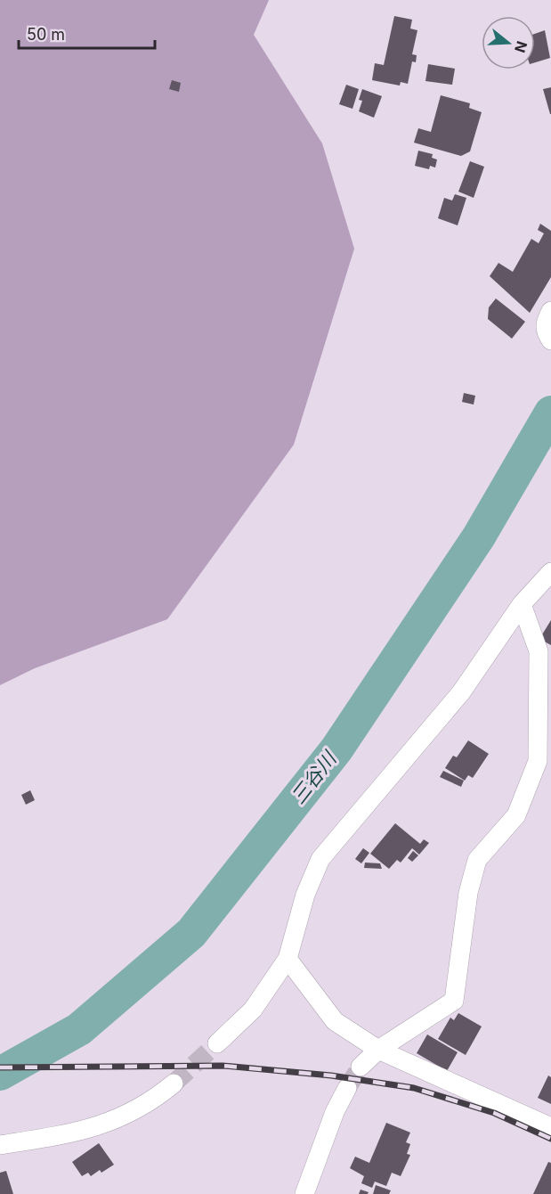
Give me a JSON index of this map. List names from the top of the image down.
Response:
{
  "water": ["三谷川"],
  "scale_bar": "50 m",
  "north": "right"
}
